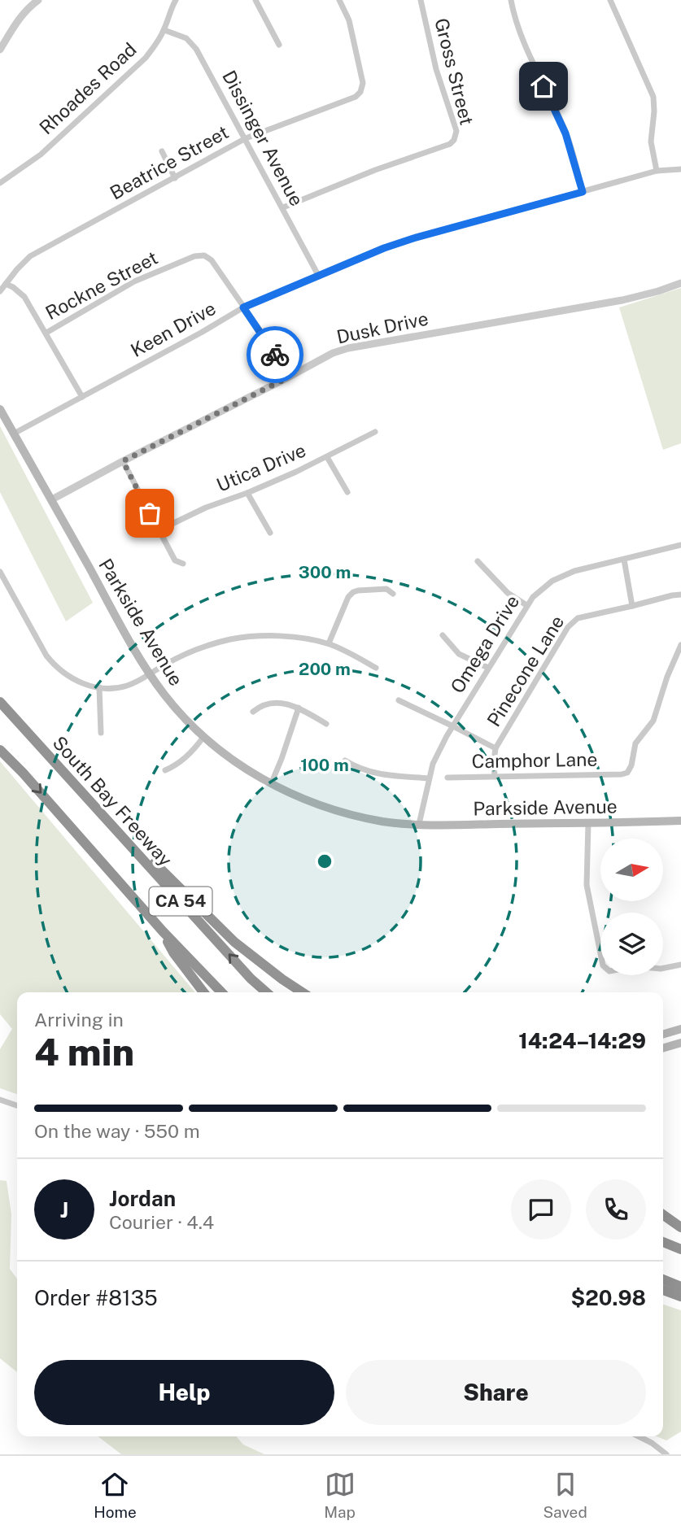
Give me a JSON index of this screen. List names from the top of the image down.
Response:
{
  "streets": {
    "highway": ["South Bay Freeway", "CA 54"],
    "main road": ["Parkside Avenue"],
    "street": [
      "Gross Street",
      "Rhoades Road",
      "Dissinger Avenue",
      "Beatrice Street",
      "Rockne Street",
      "Dusk Drive",
      "Keen Drive",
      "Utica Drive",
      "Omega Drive",
      "Pinecone Lane",
      "Camphor Lane"
    ]
  },
  "crossings": [
    ["Gross Street", "Dissinger Avenue"],
    ["Rhoades Road", "Dissinger Avenue"],
    ["Dissinger Avenue", "Beatrice Street"],
    ["Dissinger Avenue", "Keen Drive"],
    ["Rockne Street", "Keen Drive"],
    ["Dusk Drive", "Parkside Avenue"],
    ["Keen Drive", "Parkside Avenue"],
    ["Parkside Avenue", "Omega Drive"],
    ["Pinecone Lane", "Camphor Lane"]
  ],
  "north": "right",
  "page": {
    "heading": ["4 min", "Arriving in", "14:24–14:29"],
    "panel": [
      "Jordan",
      "Courier · 4.4",
      "Order #8135",
      "$20.98"
    ],
    "bar": "On the way · 550 m",
    "round": "J",
    "buttons": ["Help", "Share"],
    "tabs": ["Home", "Map", "Saved"]
  },
  "rings": ["300 m", "200 m", "100 m"]
}
